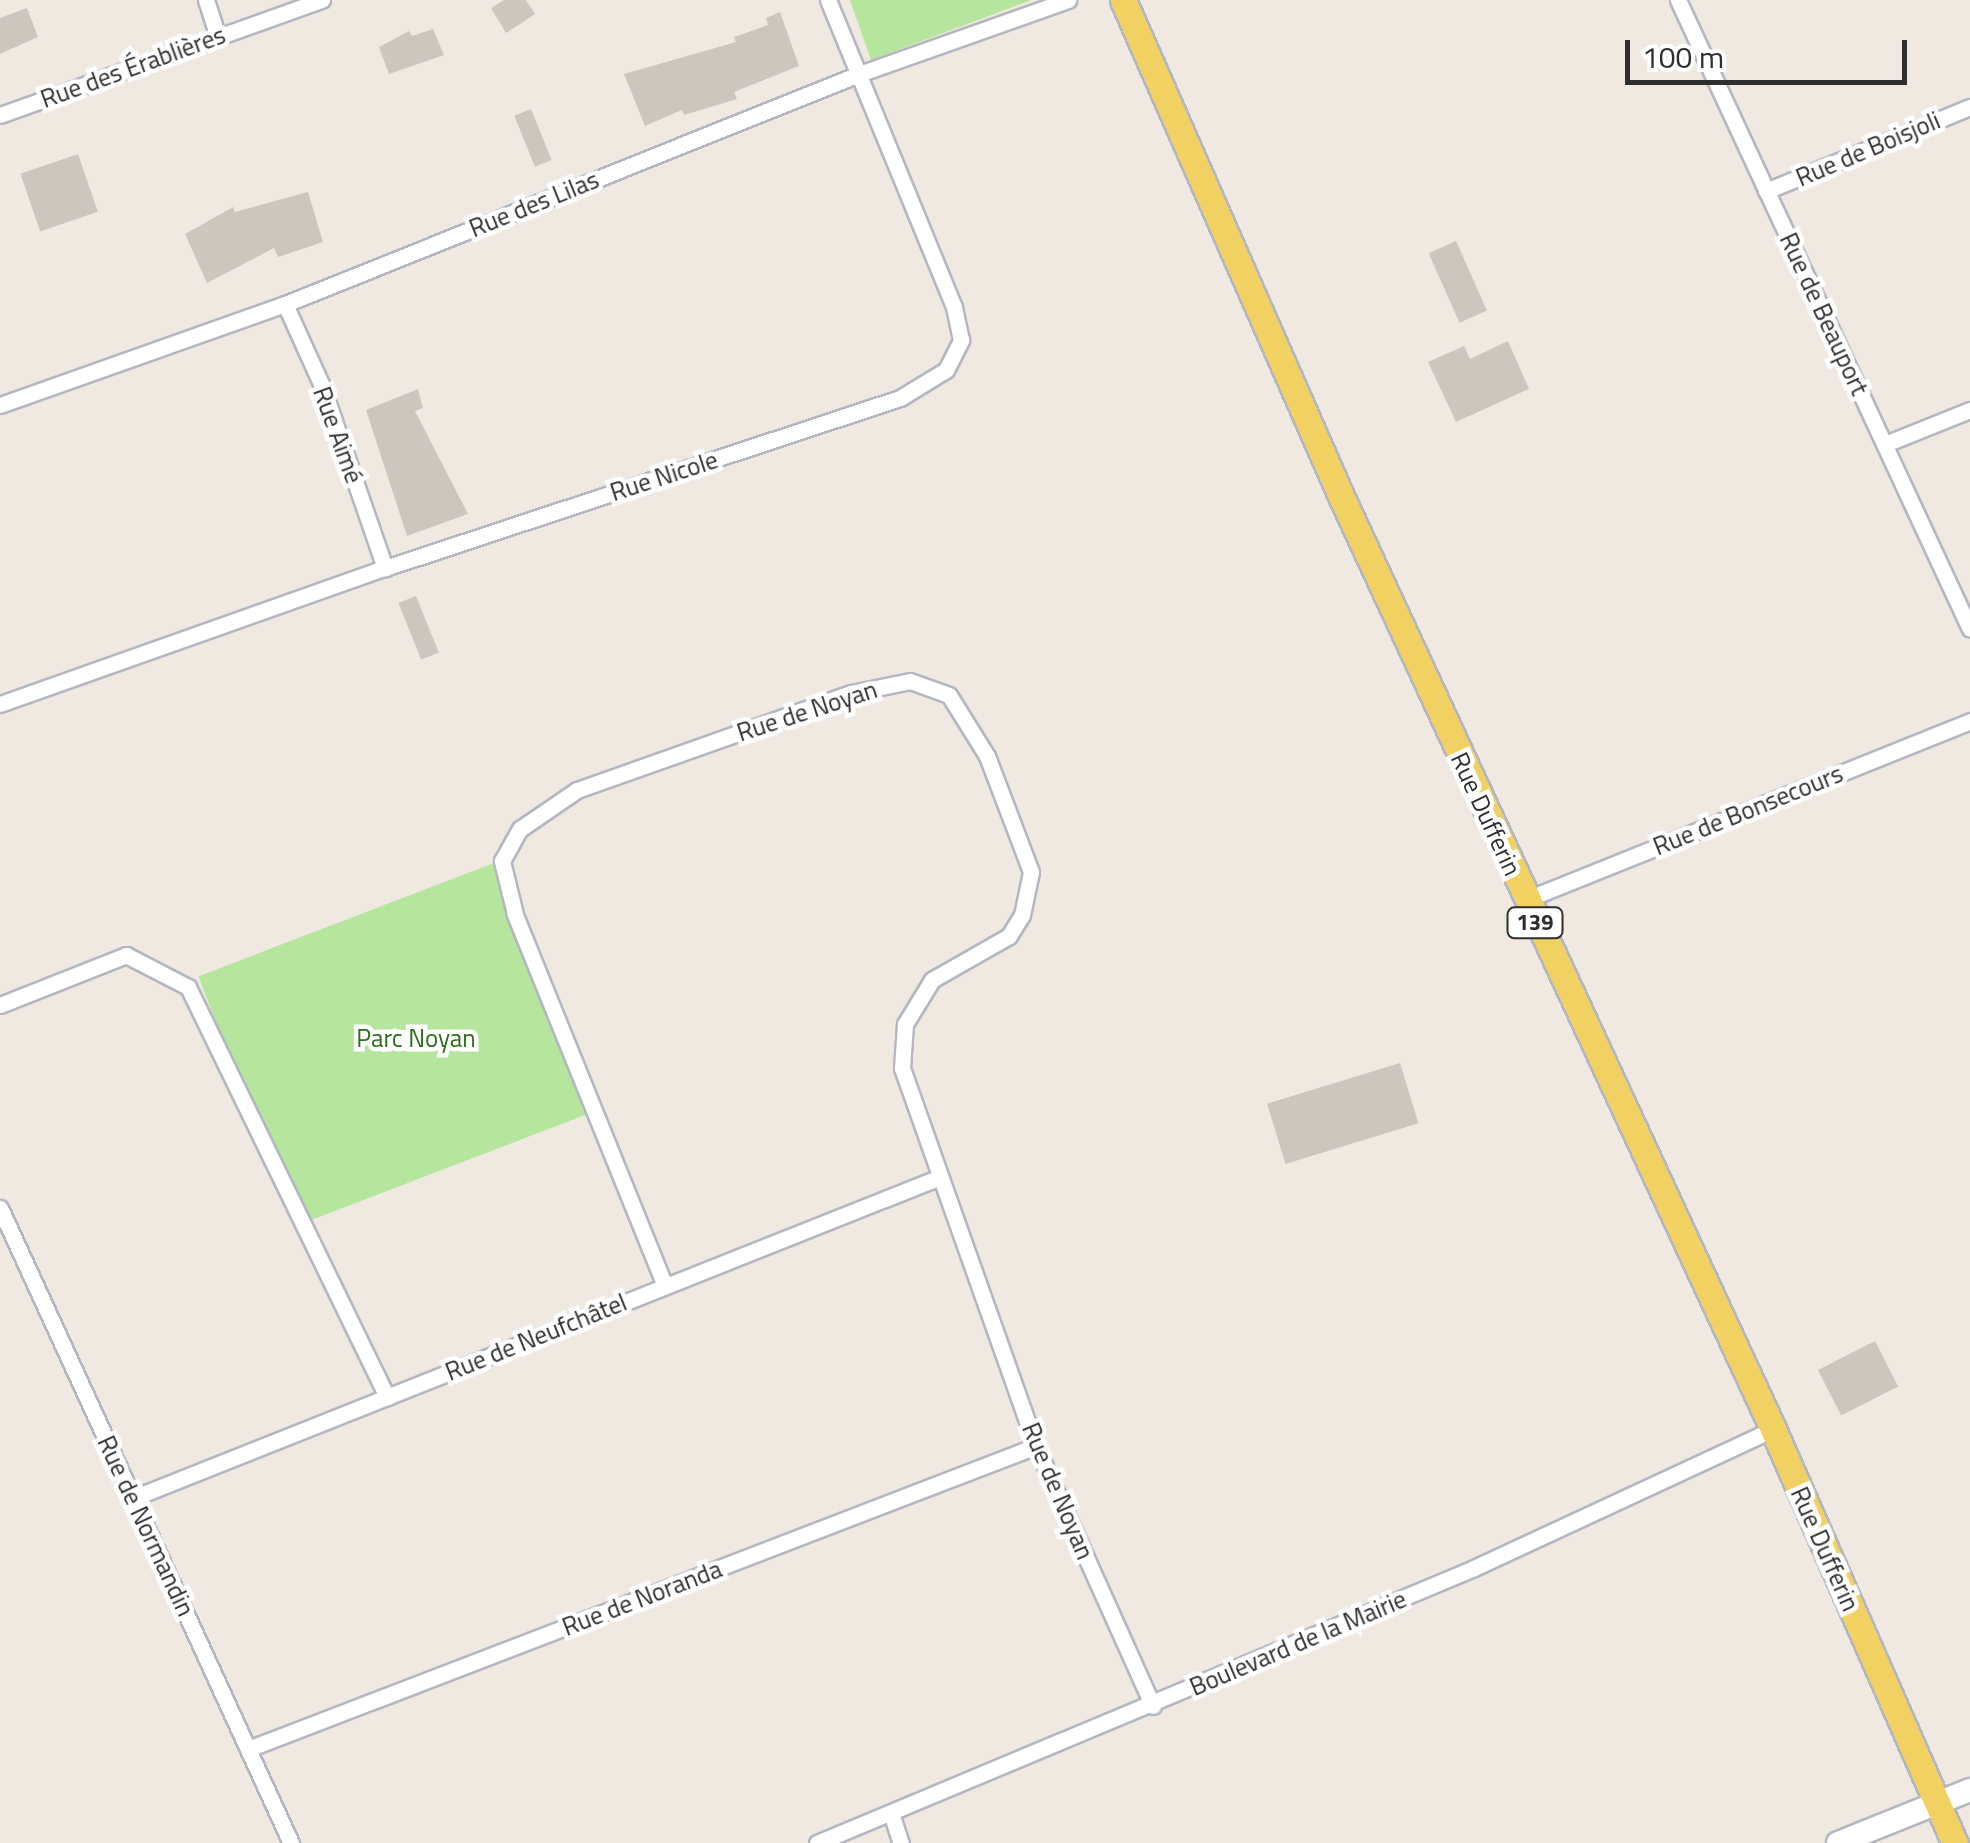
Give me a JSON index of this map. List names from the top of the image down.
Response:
{
  "streets": {
    "main road": ["Rue Dufferin", "139"],
    "street": [
      "Rue des Érablières",
      "Rue de Boisjoli",
      "Rue des Lilas",
      "Rue de Beauport",
      "Rue Aimé",
      "Rue Nicole",
      "Rue de Noyan",
      "Rue de Bonsecours",
      "Rue de Neufchâtel",
      "Rue de Normandin",
      "Rue de Noranda",
      "Boulevard de la Mairie"
    ]
  },
  "crossings": [
    ["Rue de Boisjoli", "Rue de Beauport"],
    ["Rue des Lilas", "Rue Aimé"],
    ["Rue des Lilas", "Rue Nicole"],
    ["Rue Aimé", "Rue Nicole"],
    ["Rue de Noyan", "Rue de Neufchâtel"],
    ["Rue de Noyan", "Rue de Noranda"],
    ["Rue de Noyan", "Boulevard de la Mairie"],
    ["Rue de Bonsecours", "Rue Dufferin"],
    ["Rue Dufferin", "Boulevard de la Mairie"],
    ["Rue de Neufchâtel", "Rue de Normandin"],
    ["Rue de Normandin", "Rue de Noranda"]
  ],
  "parks": ["Parc Noyan"],
  "scale_bar": "100 m"
}
